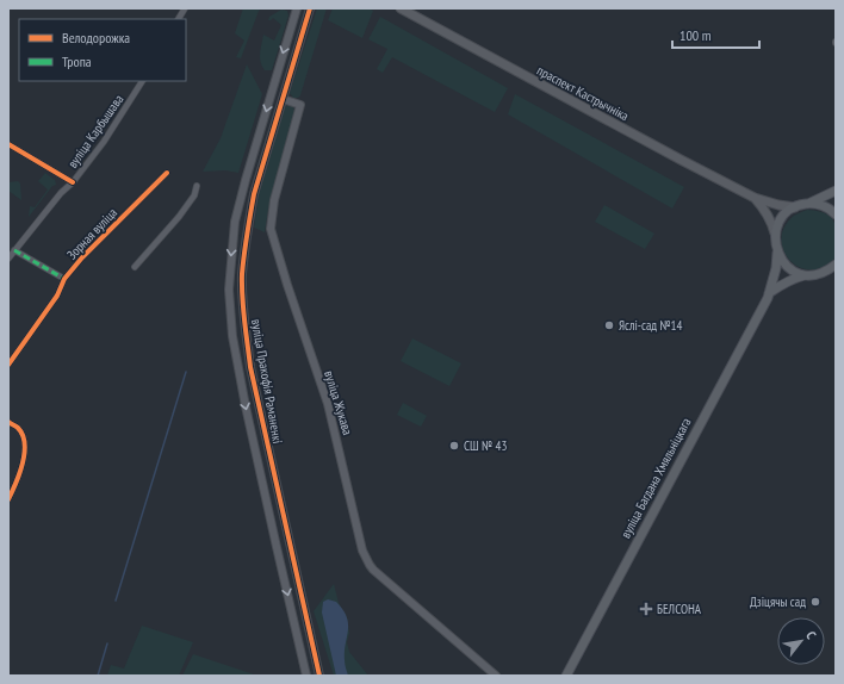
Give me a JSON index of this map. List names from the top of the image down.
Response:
{
  "streets": {
    "main road": ["праспект Кастрычніка", "вуліца Багдана Хмяльніцкага"],
    "street": [
      "вуліца Карбышава",
      "Зорная вуліца",
      "вуліца Пракофія Раманенкі",
      "вуліца Жукава"
    ]
  },
  "crossings": [
    ["праспект Кастрычніка", "вуліца Багдана Хмяльніцкага"],
    ["вуліца Пракофія Раманенкі", "вуліца Жукава"]
  ],
  "places": {
    "other": ["Яслі-сад №14", "СШ № 43", "Дзіцячы сад"],
    "health": ["БЕЛСОНА"]
  },
  "legend": ["Велодорожка", "Тропа"],
  "scale_bar": "100 m",
  "north": "top right"
}
